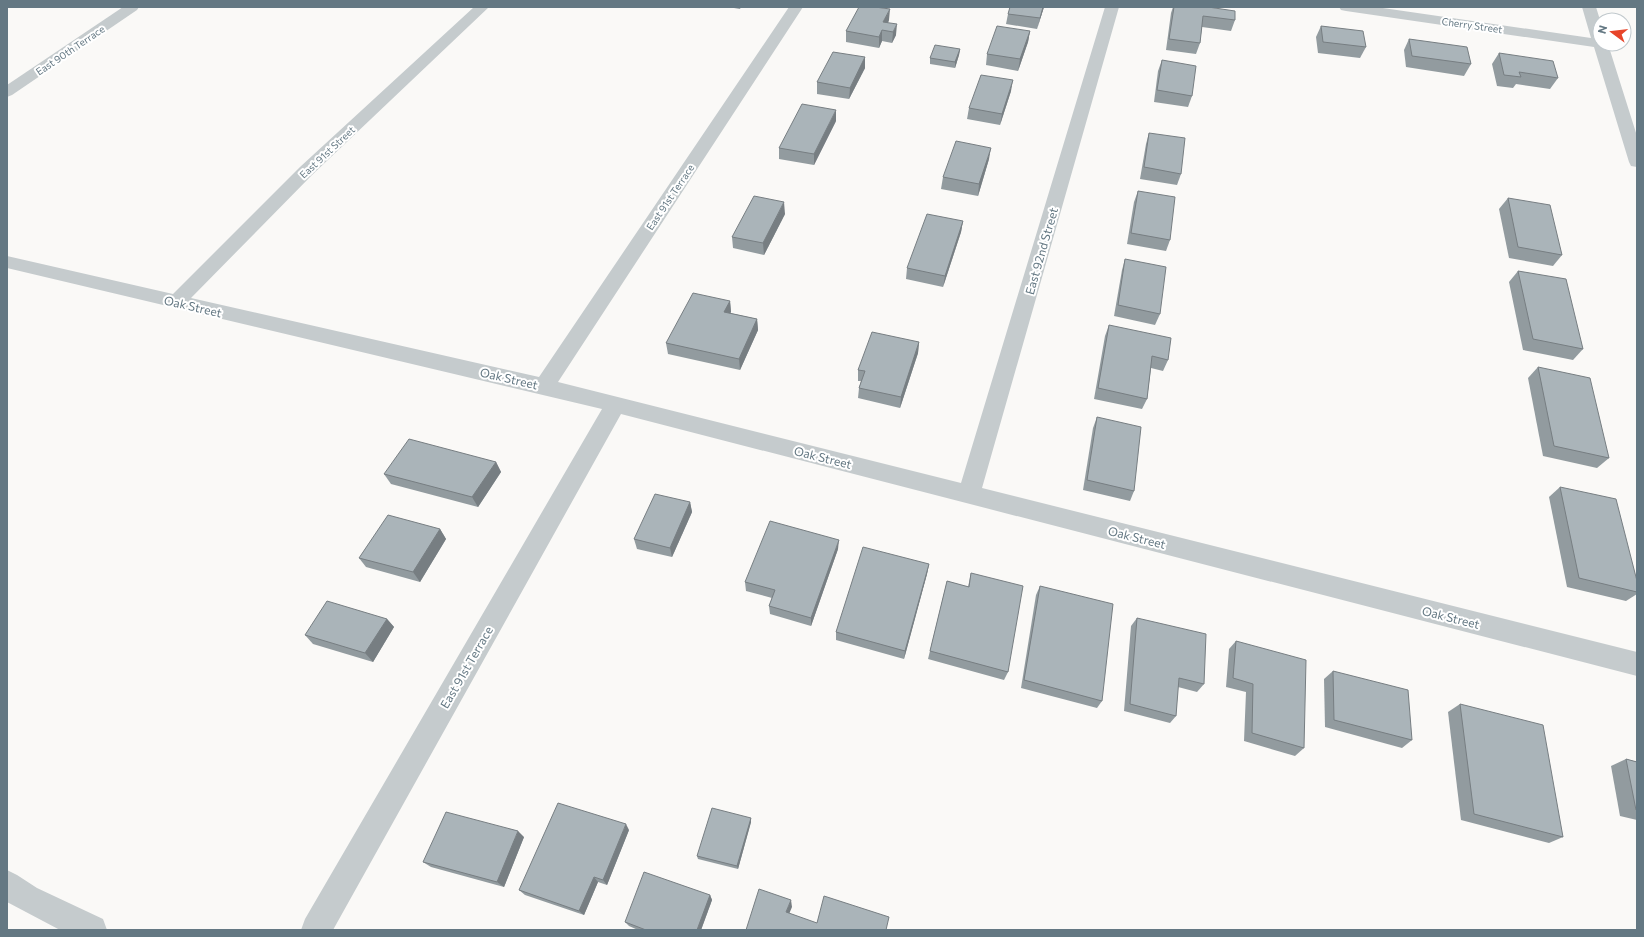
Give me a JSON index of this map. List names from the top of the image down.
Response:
{
  "streets": {
    "street": [
      "Cherry Street",
      "East 90th Terrace",
      "East 91st Street",
      "East 91st Terrace",
      "East 92nd Street",
      "Oak Street"
    ]
  },
  "crossings": [
    ["East 91st Street", "Oak Street"],
    ["East 91st Terrace", "Oak Street"],
    ["East 92nd Street", "Oak Street"]
  ],
  "north": "left"
}
